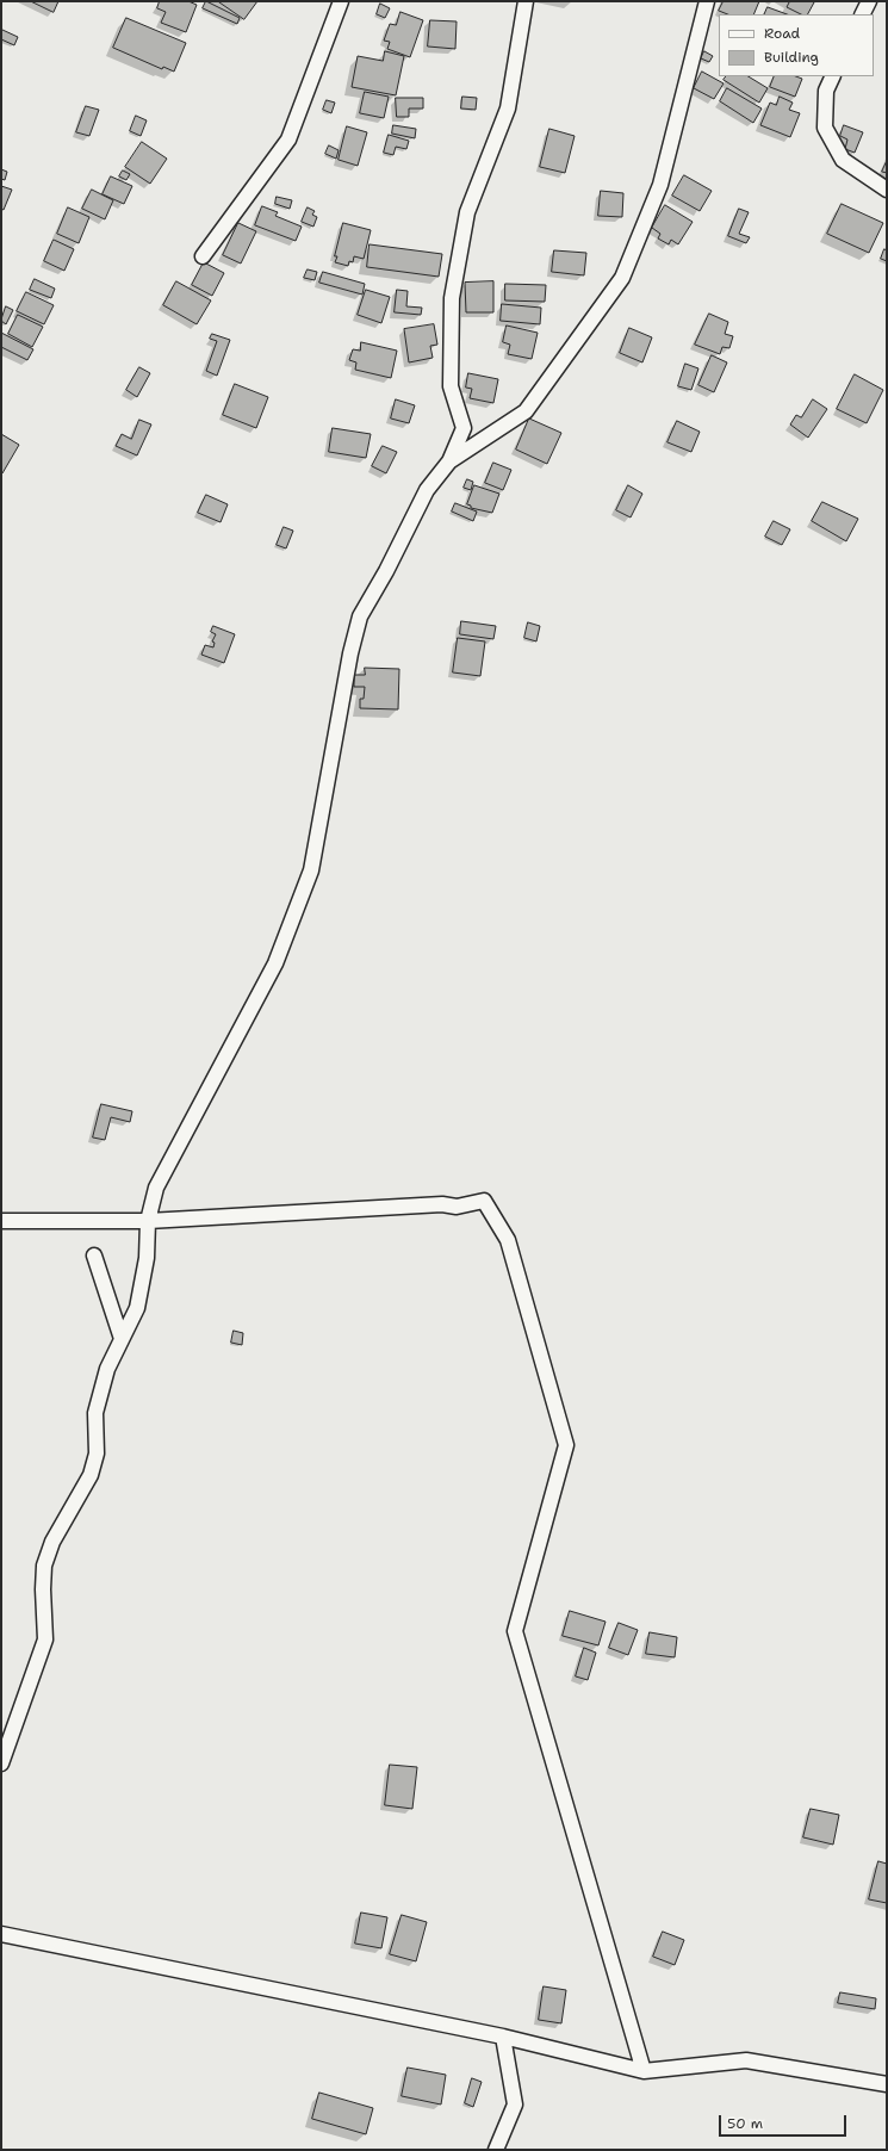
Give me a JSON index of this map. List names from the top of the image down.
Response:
{
  "legend": ["Road", "Building"],
  "scale_bar": "50 m"
}
